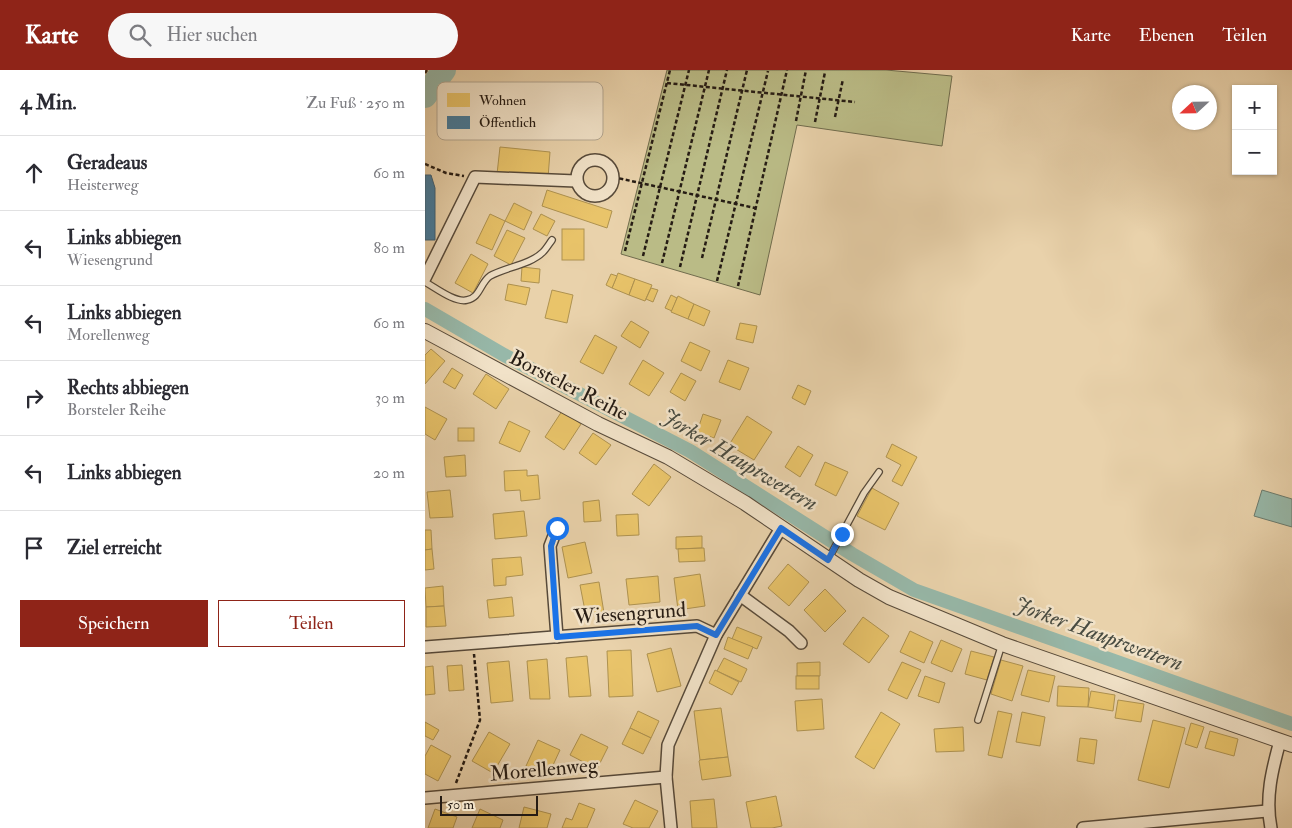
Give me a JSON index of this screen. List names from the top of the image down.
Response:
{
  "streets": {
    "street": ["Borsteler Reihe", "Wiesengrund", "Morellenweg"]
  },
  "water": ["Jorker Hauptwettern"],
  "legend": ["Wohnen", "Öffentlich"],
  "scale_bar": "50 m",
  "north": "left",
  "page": {
    "header": "Karte",
    "search": "Hier suchen",
    "nav": ["Karte", "Ebenen", "Teilen"],
    "heading": ["4 Min.", "Zu Fuß · 250 m"],
    "map_buttons": ["+", "−"],
    "list": [
      ["Geradeaus", "Heisterweg", "60 m"],
      ["Links abbiegen", "Wiesengrund", "80 m"],
      ["Links abbiegen", "Morellenweg", "60 m"],
      ["Rechts abbiegen", "Borsteler Reihe", "30 m"],
      ["Links abbiegen", "20 m"],
      "Ziel erreicht"
    ],
    "buttons": ["Speichern", "Teilen"],
    "scale": "50 m"
  }
}
